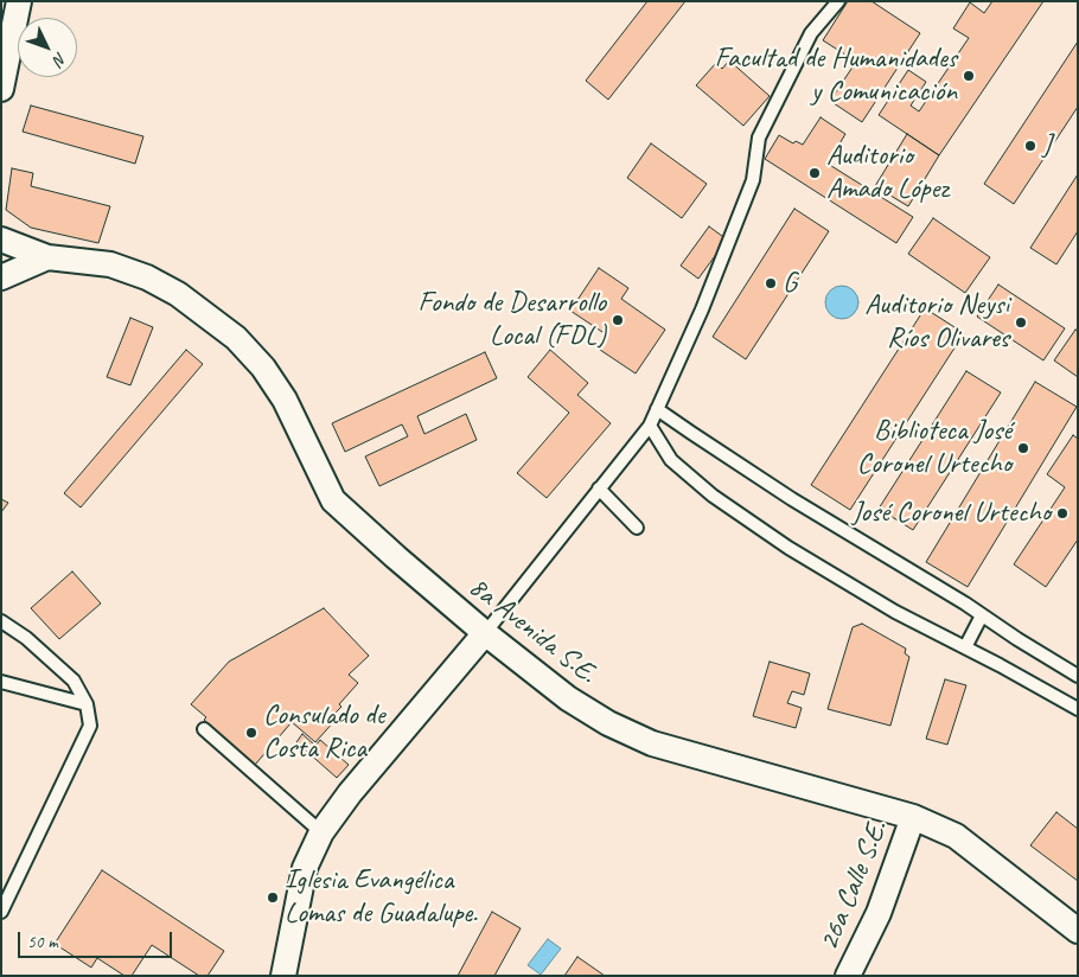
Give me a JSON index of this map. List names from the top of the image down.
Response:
{
  "streets": {
    "street": ["8a Avenida S.E.", "26a Calle S.E."]
  },
  "crossings": [
    ["8a Avenida S.E.", "26a Calle S.E."]
  ],
  "places": [
    "Facultad de Humanidades y Comunicación",
    "J",
    "Auditorio Amado López",
    "G",
    "Fondo de Desarrollo Local (FDL)",
    "Auditorio Neysi Ríos Olivares",
    "Biblioteca José Coronel Urtecho",
    "José Coronel Urtecho",
    "Consulado de Costa Rica",
    "Iglesia Evangélica Lomas de Guadalupe."
  ],
  "scale_bar": "50 m",
  "north": "bottom right"
}
